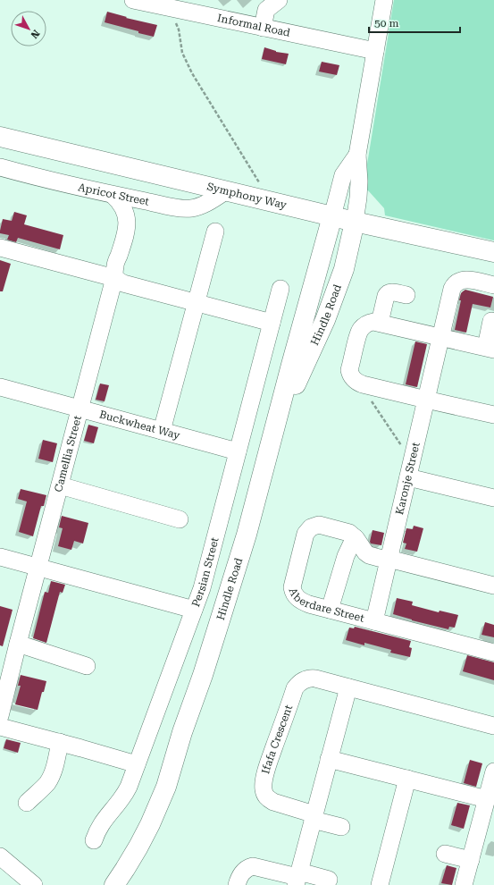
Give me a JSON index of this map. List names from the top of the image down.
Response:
{
  "streets": {
    "main road": ["Symphony Way", "Hindle Road"],
    "street": [
      "Informal Road",
      "Apricot Street",
      "Buckwheat Way",
      "Camellia Street",
      "Karonje Street",
      "Persian Street",
      "Aberdare Street",
      "Ifafa Crescent"
    ]
  },
  "crossings": [
    ["Apricot Street", "Symphony Way"],
    ["Apricot Street", "Camellia Street"],
    ["Symphony Way", "Hindle Road"],
    ["Buckwheat Way", "Camellia Street"],
    ["Buckwheat Way", "Persian Street"],
    ["Karonje Street", "Aberdare Street"]
  ],
  "scale_bar": "50 m",
  "north": "bottom right"
}
